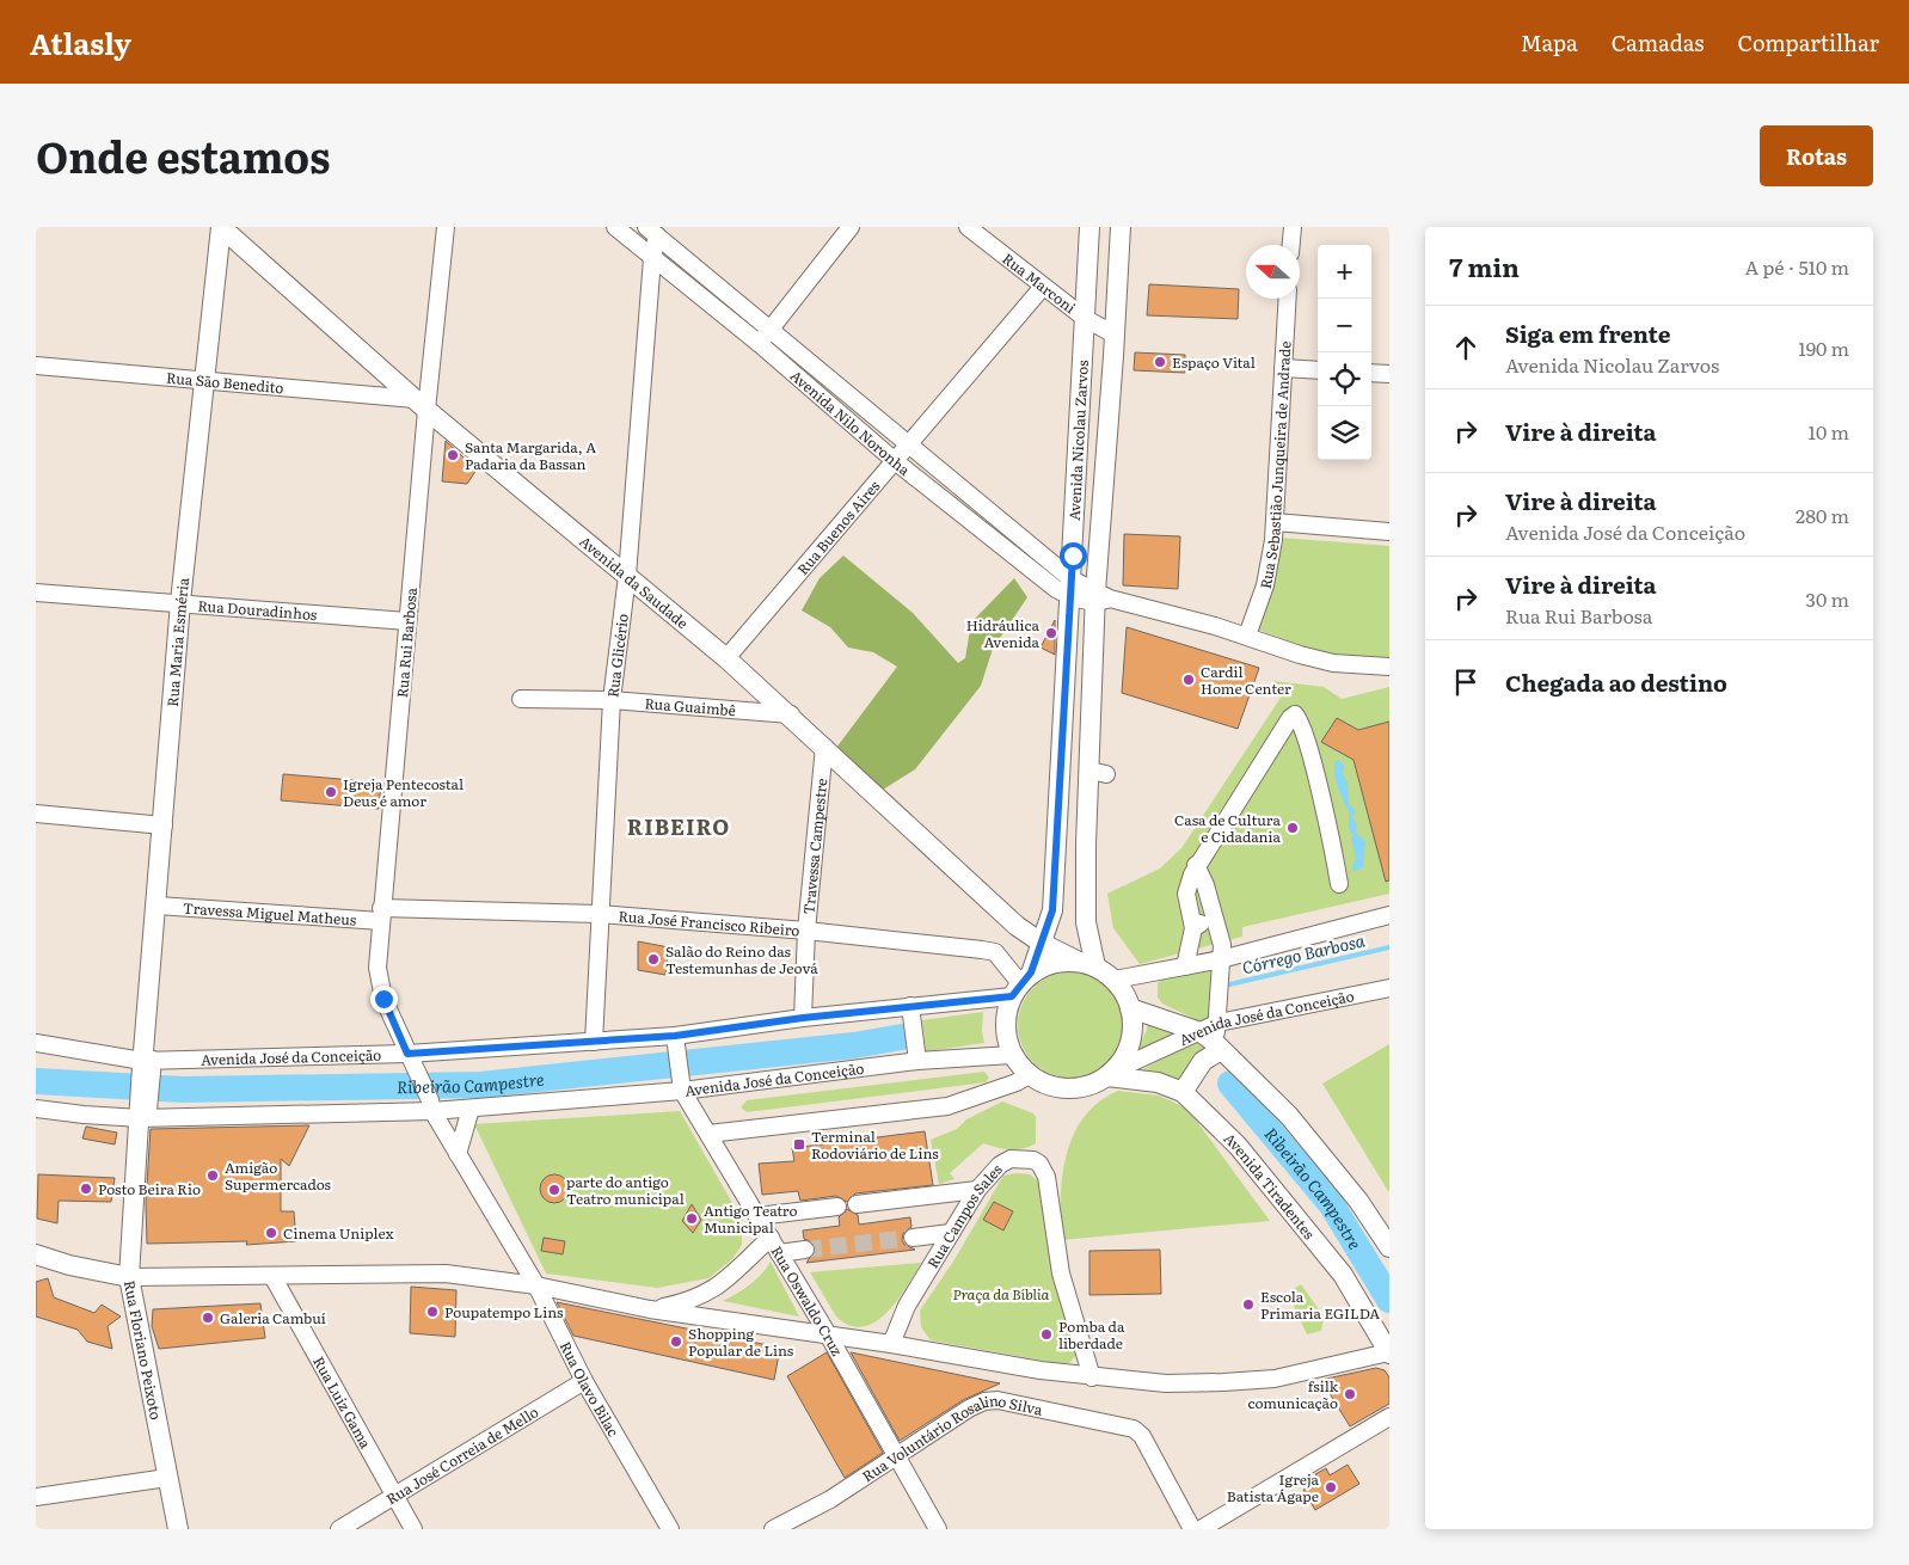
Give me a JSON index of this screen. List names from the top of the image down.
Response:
{
  "streets": {
    "main road": [
      "Avenida Nicolau Zarvos",
      "Avenida da Saudade",
      "Rua Maria Esméria",
      "Avenida Tiradentes",
      "Rua Floriano Peixoto"
    ],
    "street": [
      "Rua Marconi",
      "Rua São Benedito",
      "Avenida Nilo Noronha",
      "Rua Sebastião Junqueira de Andrade",
      "Rua Buenos Aires",
      "Rua Douradinhos",
      "Rua Rui Barbosa",
      "Rua Glicério",
      "Rua Guaimbê",
      "Travessa Campestre",
      "Travessa Miguel Matheus",
      "Rua José Francisco Ribeiro",
      "Avenida José da Conceição",
      "Rua Campos Sales",
      "Rua Oswaldo Cruz",
      "Rua Olavo Bilac",
      "Rua Luiz Gama",
      "Rua Voluntário Rosalino Silva",
      "Rua José Correia de Mello"
    ]
  },
  "crossings": [
    ["Rua Marconi", "Avenida Nicolau Zarvos"],
    ["Rua Marconi", "Rua Buenos Aires"],
    ["Rua São Benedito", "Avenida da Saudade"],
    ["Rua São Benedito", "Rua Rui Barbosa"],
    ["Rua São Benedito", "Rua Maria Esméria"],
    ["Avenida Nilo Noronha", "Avenida Nicolau Zarvos"],
    ["Avenida Nilo Noronha", "Rua Sebastião Junqueira de Andrade"],
    ["Avenida Nilo Noronha", "Rua Buenos Aires"],
    ["Avenida Nilo Noronha", "Rua Glicério"],
    ["Avenida Nicolau Zarvos", "Avenida da Saudade"],
    ["Avenida Nicolau Zarvos", "Rua José Francisco Ribeiro"],
    ["Avenida Nicolau Zarvos", "Avenida José da Conceição"],
    ["Avenida Nicolau Zarvos", "Avenida Tiradentes"],
    ["Rua Buenos Aires", "Avenida da Saudade"],
    ["Avenida da Saudade", "Rua Rui Barbosa"],
    ["Avenida da Saudade", "Rua Maria Esméria"],
    ["Avenida da Saudade", "Rua Glicério"],
    ["Avenida da Saudade", "Rua Guaimbê"],
    ["Avenida da Saudade", "Travessa Campestre"],
    ["Avenida da Saudade", "Rua José Francisco Ribeiro"],
    ["Avenida da Saudade", "Avenida José da Conceição"],
    ["Avenida da Saudade", "Avenida Tiradentes"],
    ["Rua Douradinhos", "Rua Rui Barbosa"],
    ["Rua Douradinhos", "Rua Maria Esméria"],
    ["Rua Rui Barbosa", "Travessa Miguel Matheus"],
    ["Rua Rui Barbosa", "Rua José Francisco Ribeiro"],
    ["Rua Rui Barbosa", "Avenida José da Conceição"],
    ["Rua Rui Barbosa", "Rua Olavo Bilac"],
    ["Rua Maria Esméria", "Travessa Miguel Matheus"],
    ["Rua Maria Esméria", "Avenida José da Conceição"],
    ["Rua Maria Esméria", "Rua Floriano Peixoto"],
    ["Rua Glicério", "Rua Guaimbê"],
    ["Rua Glicério", "Rua José Francisco Ribeiro"],
    ["Rua Glicério", "Avenida José da Conceição"],
    ["Travessa Campestre", "Rua José Francisco Ribeiro"],
    ["Travessa Campestre", "Avenida José da Conceição"],
    ["Travessa Miguel Matheus", "Rua José Francisco Ribeiro"],
    ["Rua José Francisco Ribeiro", "Avenida José da Conceição"],
    ["Rua José Francisco Ribeiro", "Avenida Tiradentes"],
    ["Avenida José da Conceição", "Avenida Tiradentes"],
    ["Avenida José da Conceição", "Rua Oswaldo Cruz"],
    ["Avenida José da Conceição", "Rua Floriano Peixoto"],
    ["Avenida José da Conceição", "Rua Olavo Bilac"],
    ["Rua Oswaldo Cruz", "Rua Voluntário Rosalino Silva"],
    ["Rua Olavo Bilac", "Rua José Correia de Mello"],
    ["Rua Luiz Gama", "Rua José Correia de Mello"]
  ],
  "districts": ["RIBEIRO"],
  "water": ["Córrego Barbosa", "Ribeirão Campestre"],
  "parks": ["Praça da Bíblia"],
  "places": {
    "other": [
      "Espaço Vital",
      "Santa Margarida, A Padaria da Bassan",
      "Hidráulica Avenida",
      "Cardil Home Center",
      "Igreja Pentecostal Deus é amor",
      "Casa de Cultura e Cidadania",
      "Salão do Reino das Testemunhas de Jeová",
      "Amigão Supermercados",
      "Posto Beira Rio",
      "parte do antigo Teatro municipal",
      "Antigo Teatro Municipal",
      "Cinema Uniplex",
      "Escola Primaria EGILDA",
      "Poupatempo Lins",
      "Galeria Cambuí",
      "Pomba da liberdade",
      "Shopping Popular de Lins",
      "fsilk comunicação",
      "Igreja Batista Ágape"
    ],
    "transit": ["Terminal Rodoviário de Lins"]
  },
  "north": "left",
  "page": {
    "header": "Atlasly",
    "nav": ["Mapa", "Camadas", "Compartilhar"],
    "title": "Onde estamos",
    "buttons": "Rotas",
    "heading": ["7 min", "A pé · 510 m"],
    "map_buttons": ["+", "−"],
    "list": [
      ["Siga em frente", "Avenida Nicolau Zarvos", "190 m"],
      ["Vire à direita", "10 m"],
      ["Vire à direita", "Avenida José da Conceição", "280 m"],
      ["Vire à direita", "Rua Rui Barbosa", "30 m"],
      "Chegada ao destino"
    ]
  }
}
